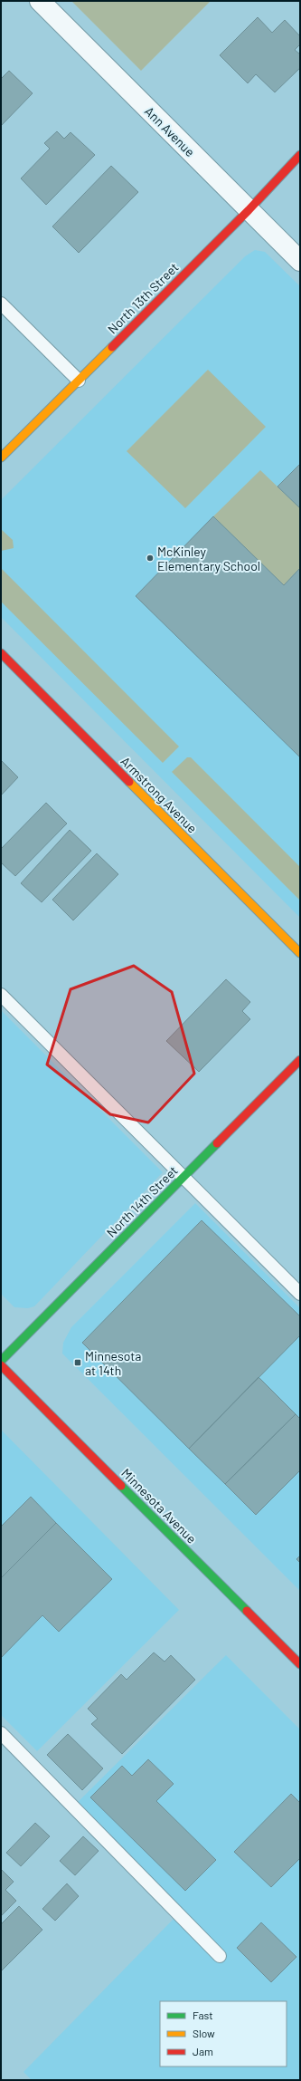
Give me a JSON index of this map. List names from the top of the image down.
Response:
{
  "streets": {
    "street": [
      "Ann Avenue",
      "North 13th Street",
      "Armstrong Avenue",
      "North 14th Street",
      "Minnesota Avenue"
    ]
  },
  "crossings": [
    ["Ann Avenue", "North 13th Street"]
  ],
  "places": {
    "other": ["McKinley Elementary School"],
    "transit": ["Minnesota at 14th"]
  },
  "legend": ["Fast", "Slow", "Jam"]
}
